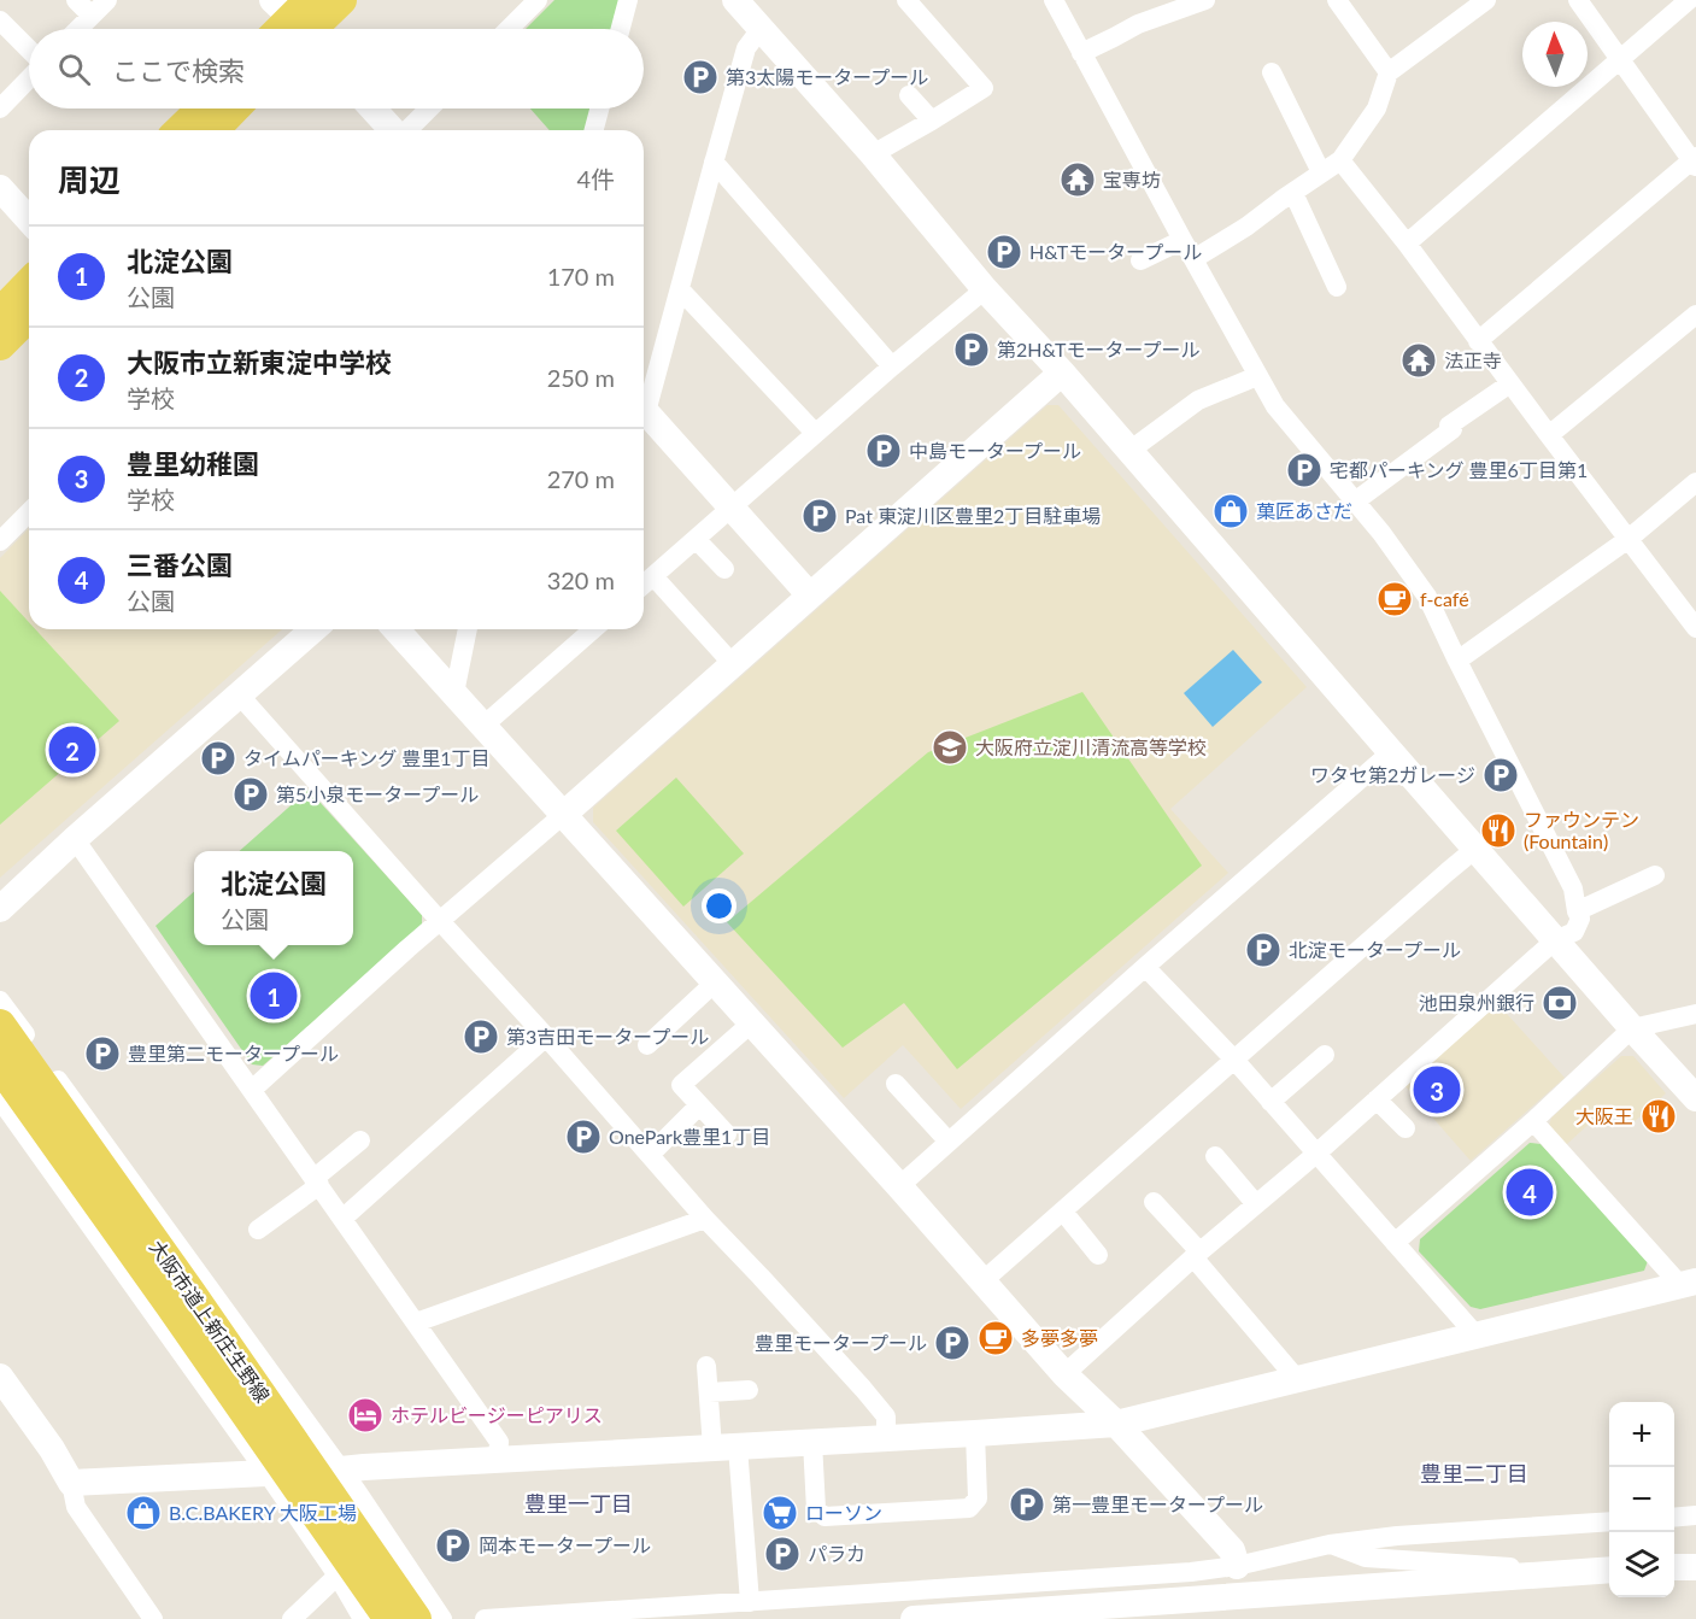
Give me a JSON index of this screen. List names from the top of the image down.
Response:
{
  "streets": {
    "main road": ["大阪市道上新庄生野線"]
  },
  "districts": ["豊里二丁目", "豊里一丁目"],
  "places": {
    "parking": [
      "第3太陽モータープール",
      "H&Tモータープール",
      "第2H&Tモータープール",
      "中島モータープール",
      "宅都パーキング 豊里6丁目第1",
      "Pat 東淀川区豊里2丁目駐車場",
      "タイムパーキング 豊里1丁目",
      "ワタセ第2ガレージ",
      "第5小泉モータープール",
      "北淀モータープール",
      "第3吉田モータープール",
      "豊里第二モータープール",
      "OnePark豊里1丁目",
      "豊里モータープール",
      "第一豊里モータープール",
      "岡本モータープール",
      "パラカ"
    ],
    "temple": ["宝専坊", "法正寺"],
    "shop": ["菓匠あさだ", "B.C.BAKERY 大阪工場"],
    "cafe": ["f-café", "多夢多夢"],
    "school or university": ["大阪府立淀川清流高等学校"],
    "restaurant": ["ファウンテン (Fountain)", "大阪王"],
    "bank": ["池田泉州銀行"],
    "hotel": ["ホテルビージーピアリス"],
    "supermarket": ["ローソン"]
  },
  "north": "top",
  "page": {
    "search": "ここで検索",
    "heading": ["周辺", "4件"],
    "list": [
      {
        "mark": "1",
        "name": "北淀公園",
        "note": "公園",
        "value": "170 m"
      },
      {
        "mark": "2",
        "name": "大阪市立新東淀中学校",
        "note": "学校",
        "value": "250 m"
      },
      {
        "mark": "3",
        "name": "豊里幼稚園",
        "note": "学校",
        "value": "270 m"
      },
      {
        "mark": "4",
        "name": "三番公園",
        "note": "公園",
        "value": "320 m"
      }
    ],
    "pins": [
      "2",
      "1",
      "3",
      "4"
    ],
    "popup": ["北淀公園", "公園"],
    "map_buttons": ["+", "−"]
  }
}
